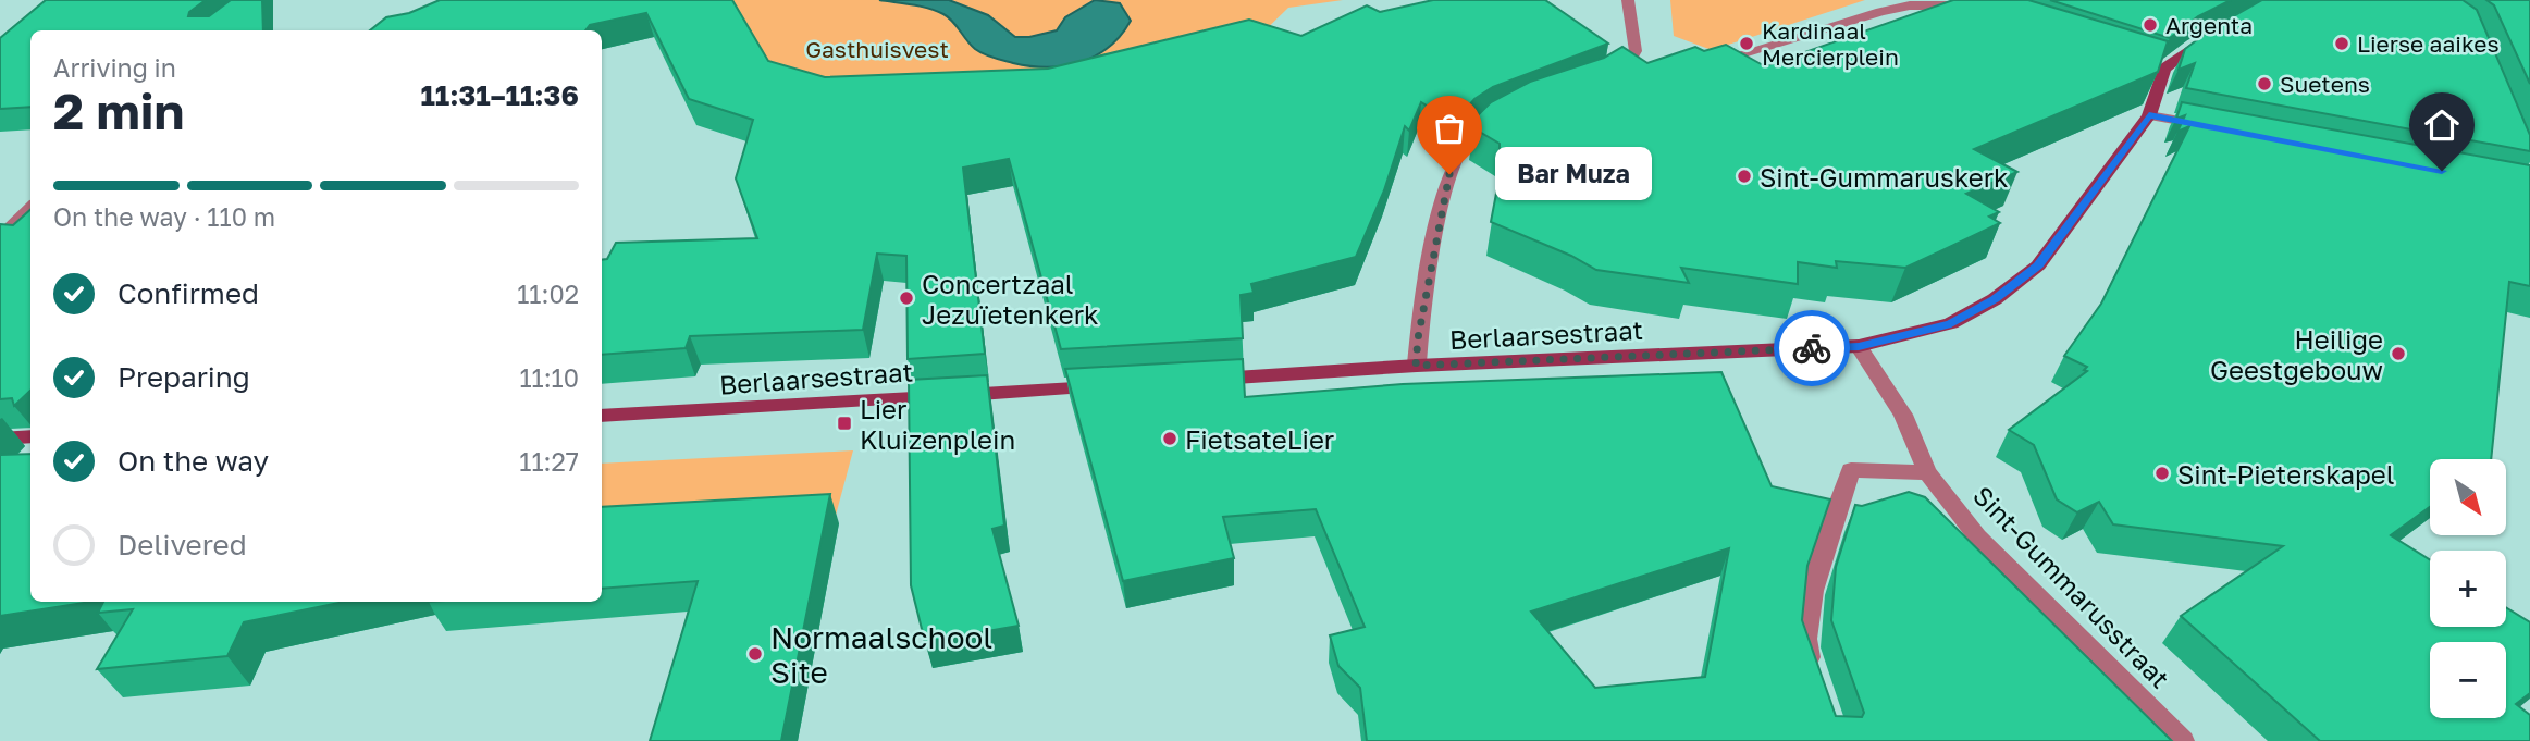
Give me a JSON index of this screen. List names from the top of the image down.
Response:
{
  "streets": {
    "street": ["Berlaarsestraat", "Sint-Gummarusstraat"]
  },
  "crossings": [
    ["Berlaarsestraat", "Sint-Gummarusstraat"]
  ],
  "parks": ["Gasthuisvest"],
  "places": {
    "other": [
      "Argenta",
      "Kardinaal Mercierplein",
      "Lierse aaikes",
      "Suetens",
      "Bar Muza",
      "Sint-Gummaruskerk",
      "Concertzaal Jezuïetenkerk",
      "Heilige Geestgebouw",
      "FietsateLier",
      "Sint-Pieterskapel",
      "Normaalschool Site"
    ],
    "transit": ["Lier Kluizenplein"]
  },
  "north": "bottom right",
  "page": {
    "heading": ["2 min", "Arriving in", "11:31–11:36"],
    "bubble": "Bar Muza",
    "bar": "On the way · 110 m",
    "list": [
      ["Confirmed", "11:02"],
      ["Preparing", "11:10"],
      ["On the way", "11:27"],
      "Delivered"
    ],
    "map_buttons": ["+", "−"]
  }
}
